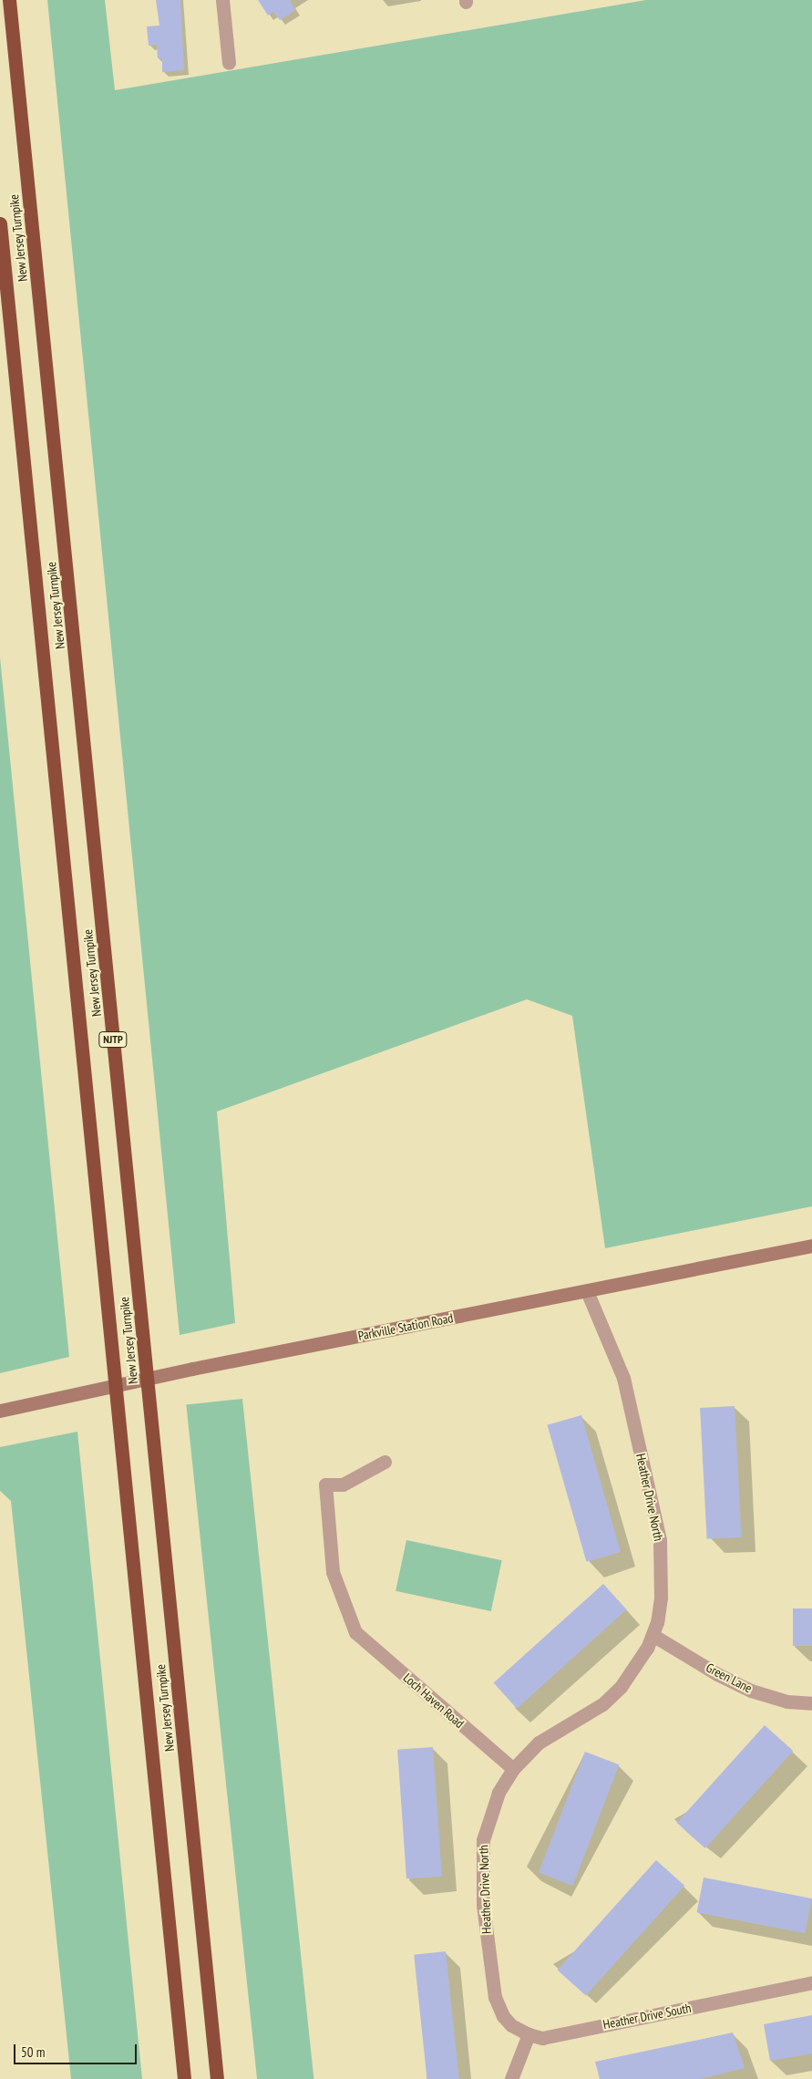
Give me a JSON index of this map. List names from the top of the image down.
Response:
{
  "streets": {
    "highway": ["New Jersey Turnpike", "NJTP"],
    "main road": ["Parkville Station Road"],
    "street": [
      "Heather Drive North",
      "Green Lane",
      "Loch Haven Road",
      "Heather Drive South"
    ]
  },
  "crossings": [
    ["Parkville Station Road", "Heather Drive North"],
    ["Heather Drive North", "Green Lane"],
    ["Heather Drive North", "Loch Haven Road"],
    ["Heather Drive North", "Heather Drive South"]
  ],
  "scale_bar": "50 m"
}
